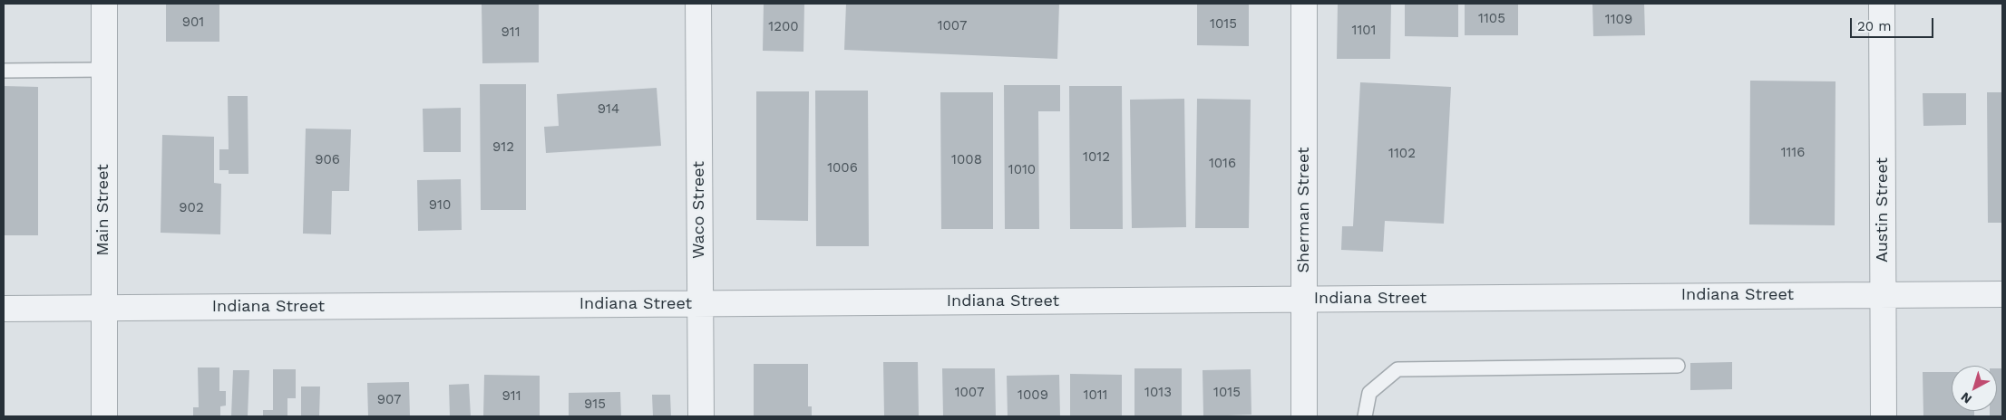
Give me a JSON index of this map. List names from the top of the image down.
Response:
{
  "streets": {
    "street": [
      "Main Street",
      "Waco Street",
      "Sherman Street",
      "Austin Street",
      "Indiana Street"
    ]
  },
  "crossings": [
    ["Main Street", "Indiana Street"],
    ["Waco Street", "Indiana Street"],
    ["Sherman Street", "Indiana Street"],
    ["Austin Street", "Indiana Street"]
  ],
  "house_numbers": [
    "1105",
    "1109",
    "901",
    "1015",
    "1007",
    "1200",
    "1101",
    "911",
    "914",
    "912",
    "1116",
    "1102",
    "1012",
    "906",
    "1008",
    "1016",
    "1006",
    "1010",
    "910",
    "902",
    "1007",
    "1013",
    "1015",
    "1009",
    "1011",
    "911",
    "907",
    "915"
  ],
  "scale_bar": "20 m",
  "north": "bottom left"
}
